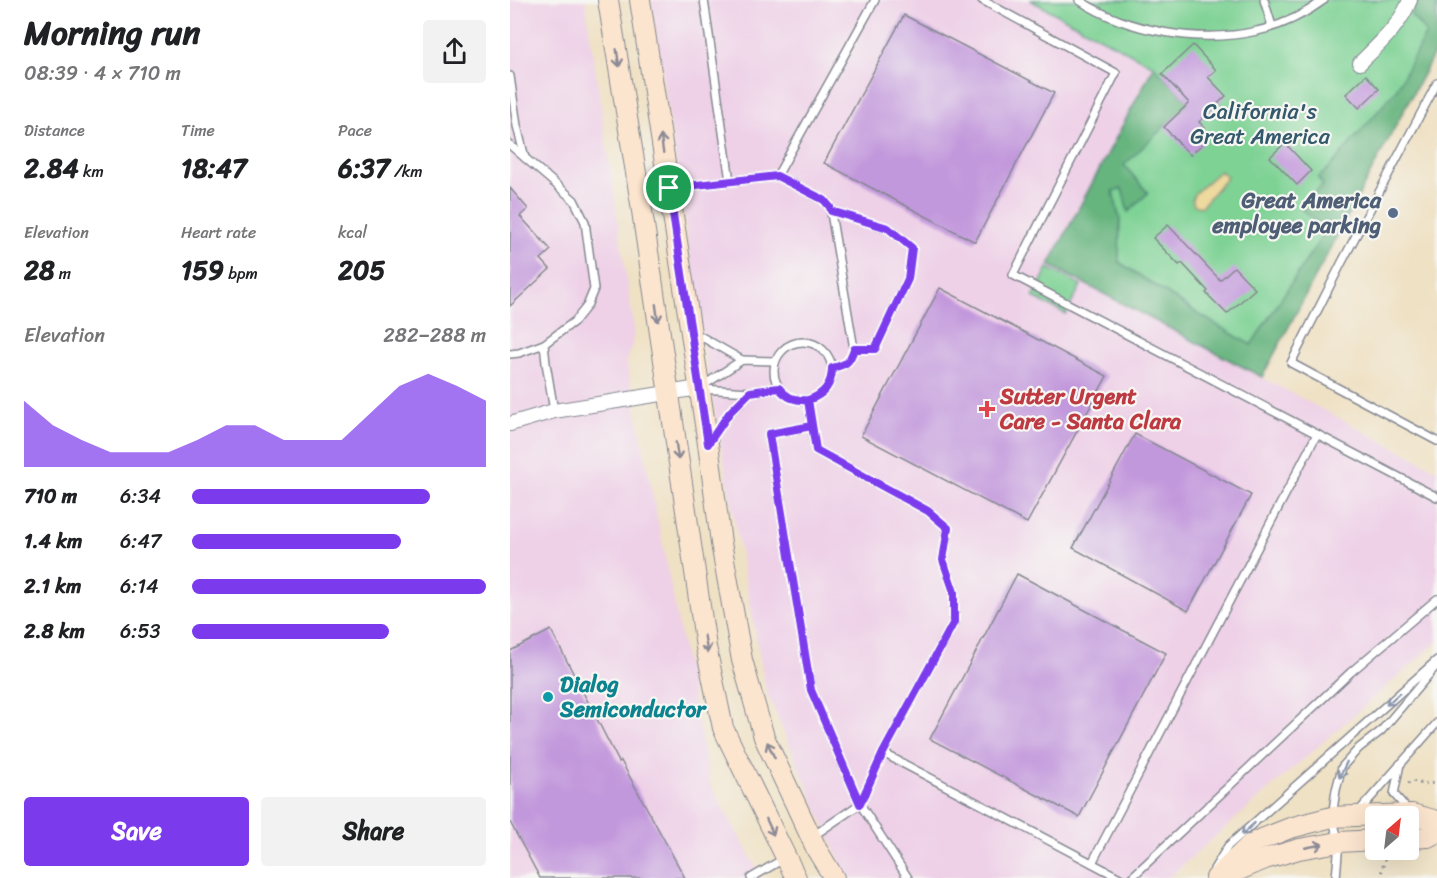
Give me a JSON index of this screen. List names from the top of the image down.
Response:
{
  "parks": ["California's Great America"],
  "places": {
    "other": ["Great America employee parking", "Dialog Semiconductor"],
    "health": ["Sutter Urgent Care - Santa Clara"]
  },
  "north": "top right",
  "page": {
    "heading": ["Morning run", "08:39 · 4 × 710 m"],
    "stats": [
      ["Distance", "2.84 km"],
      ["Time", "18:47"],
      ["Pace", "6:37 /km"],
      ["Elevation", "28 m"],
      ["Heart rate", "159 bpm"],
      ["kcal", "205"]
    ],
    "chart": ["Elevation", "282–288 m"],
    "list": [
      {
        "name": "710 m",
        "note": "6:34"
      },
      {
        "name": "1.4 km",
        "note": "6:47"
      },
      {
        "name": "2.1 km",
        "note": "6:14"
      },
      {
        "name": "2.8 km",
        "note": "6:53"
      }
    ],
    "buttons": ["Save", "Share"]
  }
}
